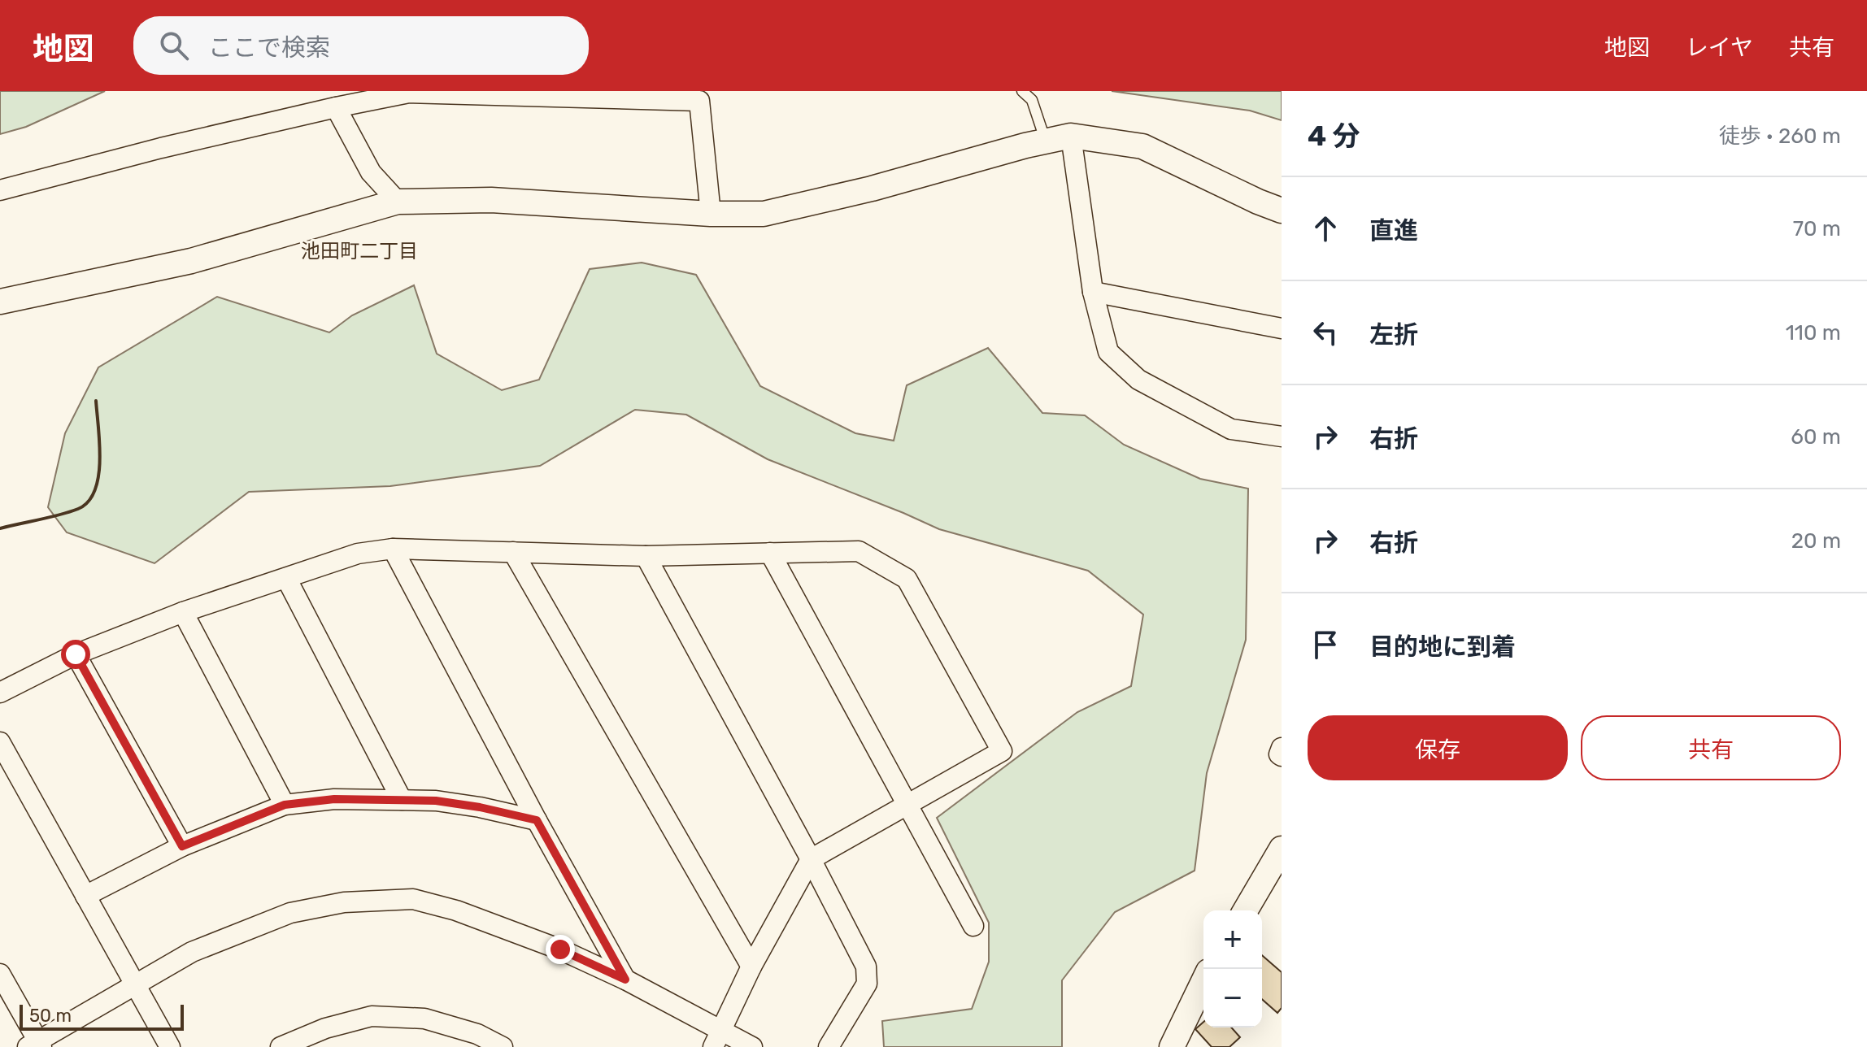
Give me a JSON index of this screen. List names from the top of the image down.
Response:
{
  "districts": ["池田町二丁目"],
  "scale_bar": "50 m",
  "page": {
    "header": "地図",
    "search": "ここで検索",
    "nav": ["地図", "レイヤ", "共有"],
    "heading": ["4 分", "徒歩 · 260 m"],
    "list": [
      ["直進", "70 m"],
      ["左折", "110 m"],
      ["右折", "60 m"],
      ["右折", "20 m"],
      "目的地に到着"
    ],
    "buttons": ["保存", "共有"],
    "map_buttons": ["+", "−"],
    "scale": "50 m"
  }
}
